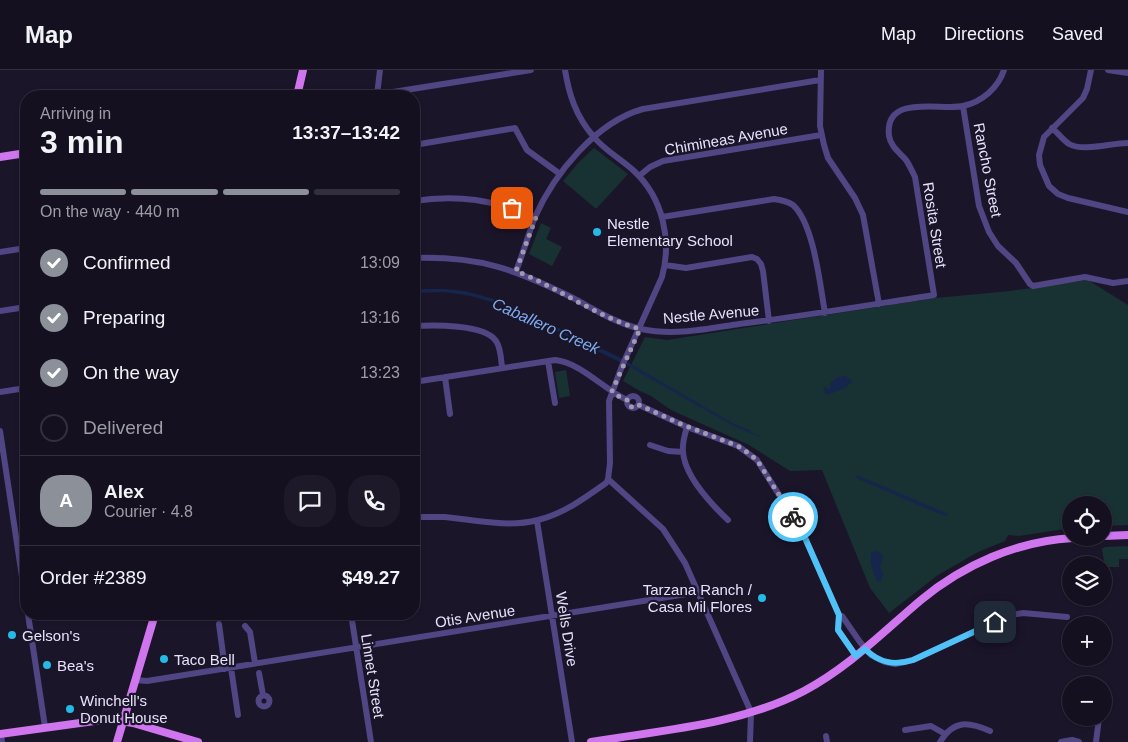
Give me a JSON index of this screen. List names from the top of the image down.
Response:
{
  "streets": {
    "street": [
      "Chimineas Avenue",
      "Rancho Street",
      "Rosita Street",
      "Nestle Avenue",
      "Otis Avenue",
      "Wells Drive",
      "Linnet Street"
    ]
  },
  "crossings": [
    ["Rancho Street", "Rosita Street"],
    ["Rosita Street", "Nestle Avenue"],
    ["Otis Avenue", "Wells Drive"],
    ["Otis Avenue", "Linnet Street"]
  ],
  "water": ["Caballero Creek"],
  "places": [
    "Nestle Elementary School",
    "Tarzana Ranch / Casa Mil Flores",
    "Gelson's",
    "Taco Bell",
    "Bea's",
    "Winchell's Donut House"
  ],
  "page": {
    "header": "Map",
    "nav": ["Map", "Directions", "Saved"],
    "heading": ["3 min", "Arriving in", "13:37–13:42"],
    "panel": [
      "Alex",
      "Courier · 4.8",
      "Order #2389",
      "$49.27"
    ],
    "bar": "On the way · 440 m",
    "list": [
      ["Confirmed", "13:09"],
      ["Preparing", "13:16"],
      ["On the way", "13:23"],
      "Delivered"
    ],
    "round": "A",
    "map_buttons": ["+", "−"]
  }
}
